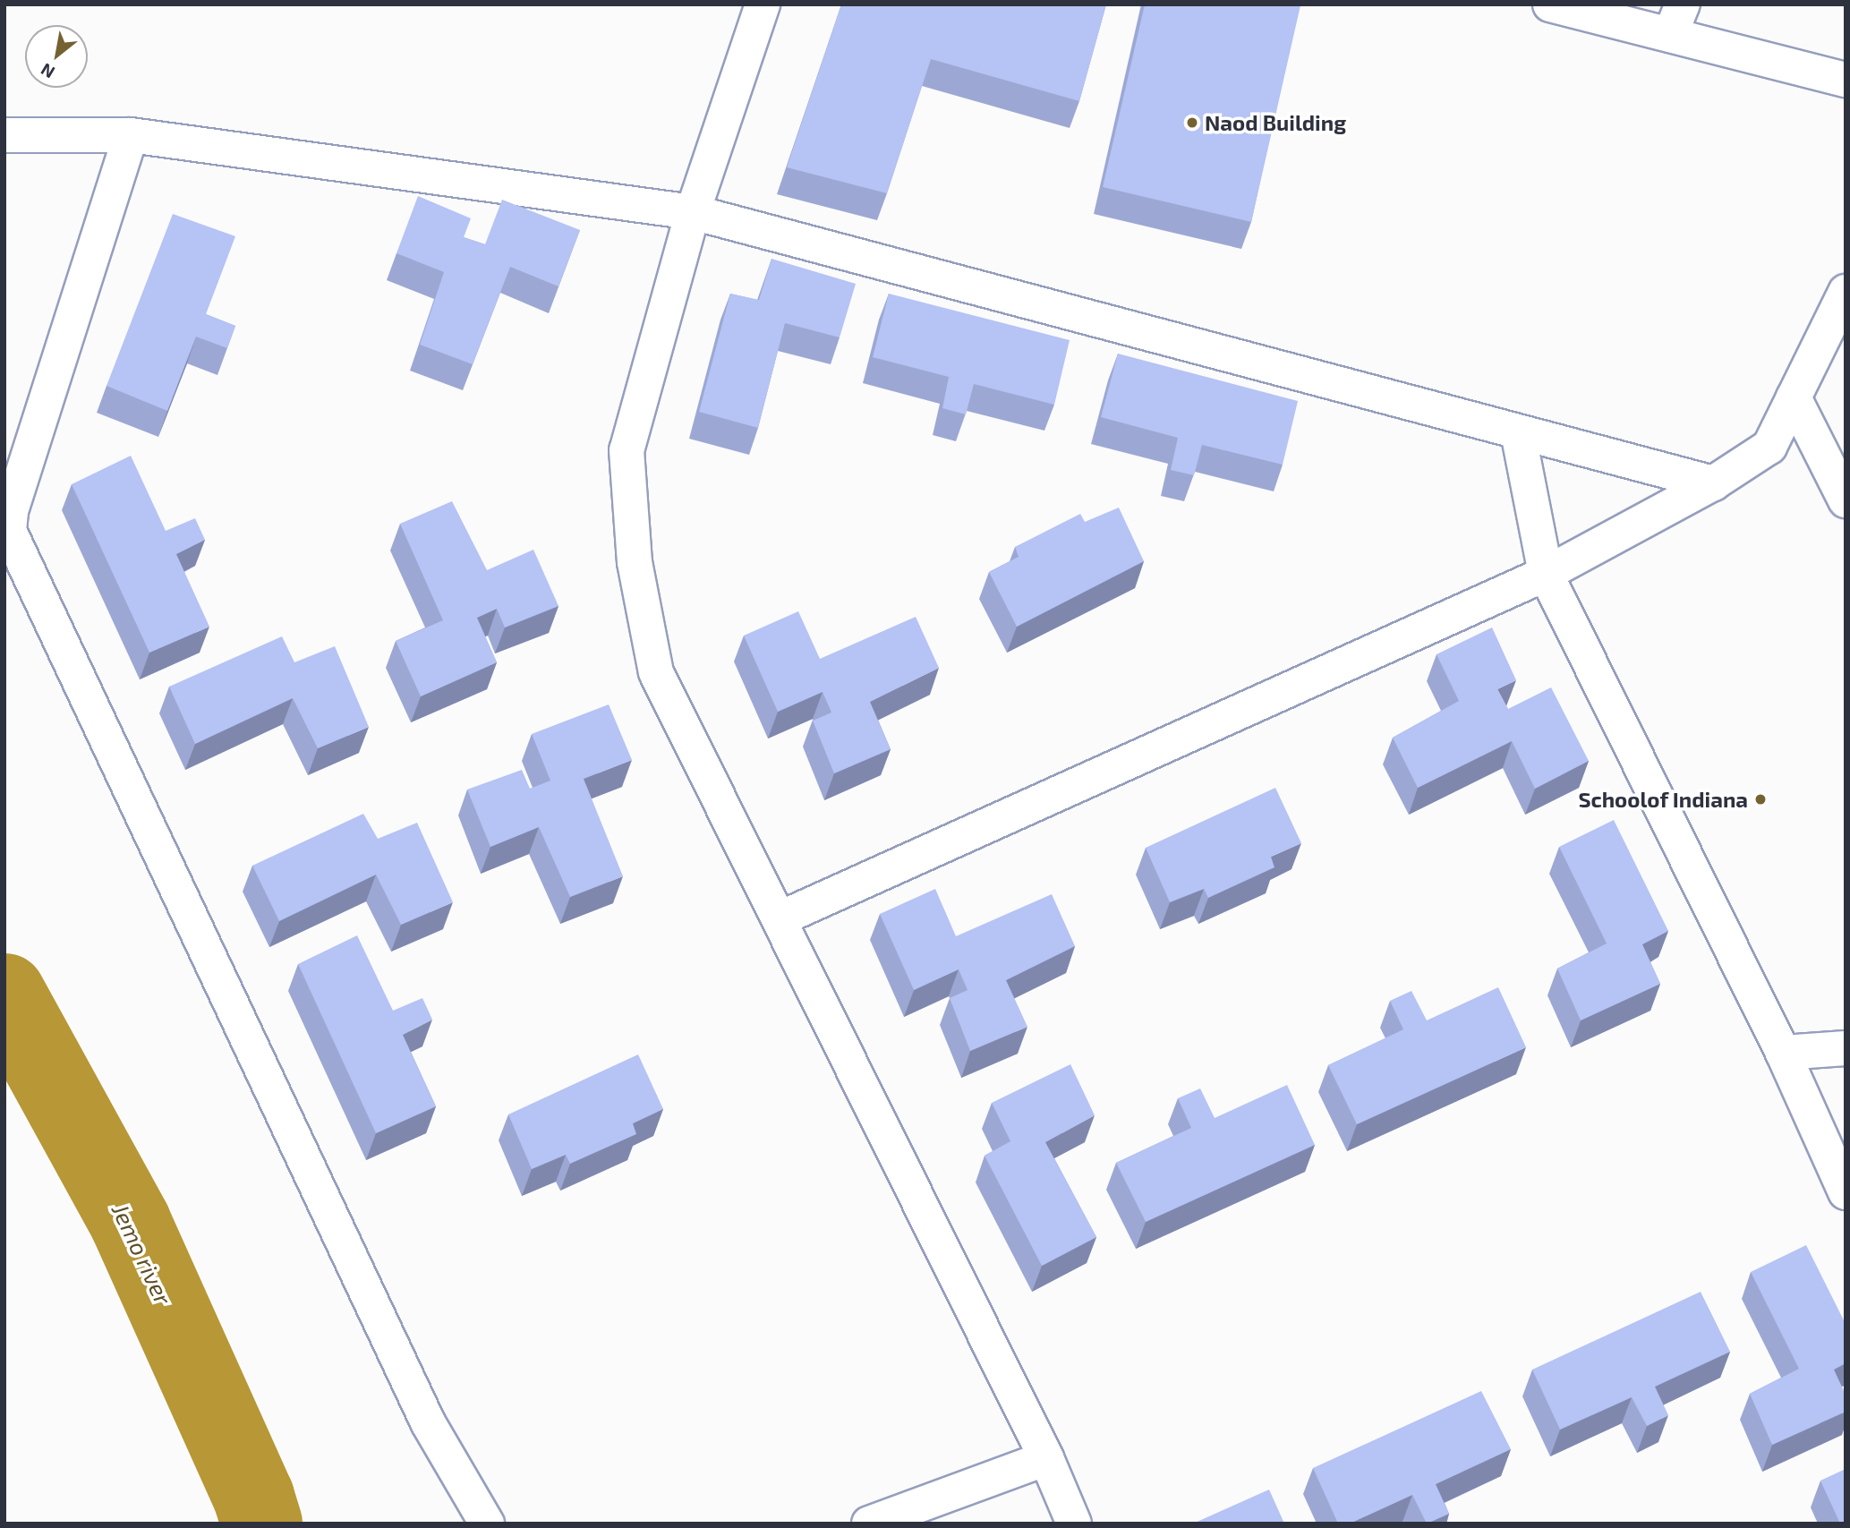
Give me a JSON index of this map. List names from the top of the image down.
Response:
{
  "water": ["Jemo river"],
  "places": ["Naod Building", "Schoolof Indiana"],
  "north": "bottom left"
}
